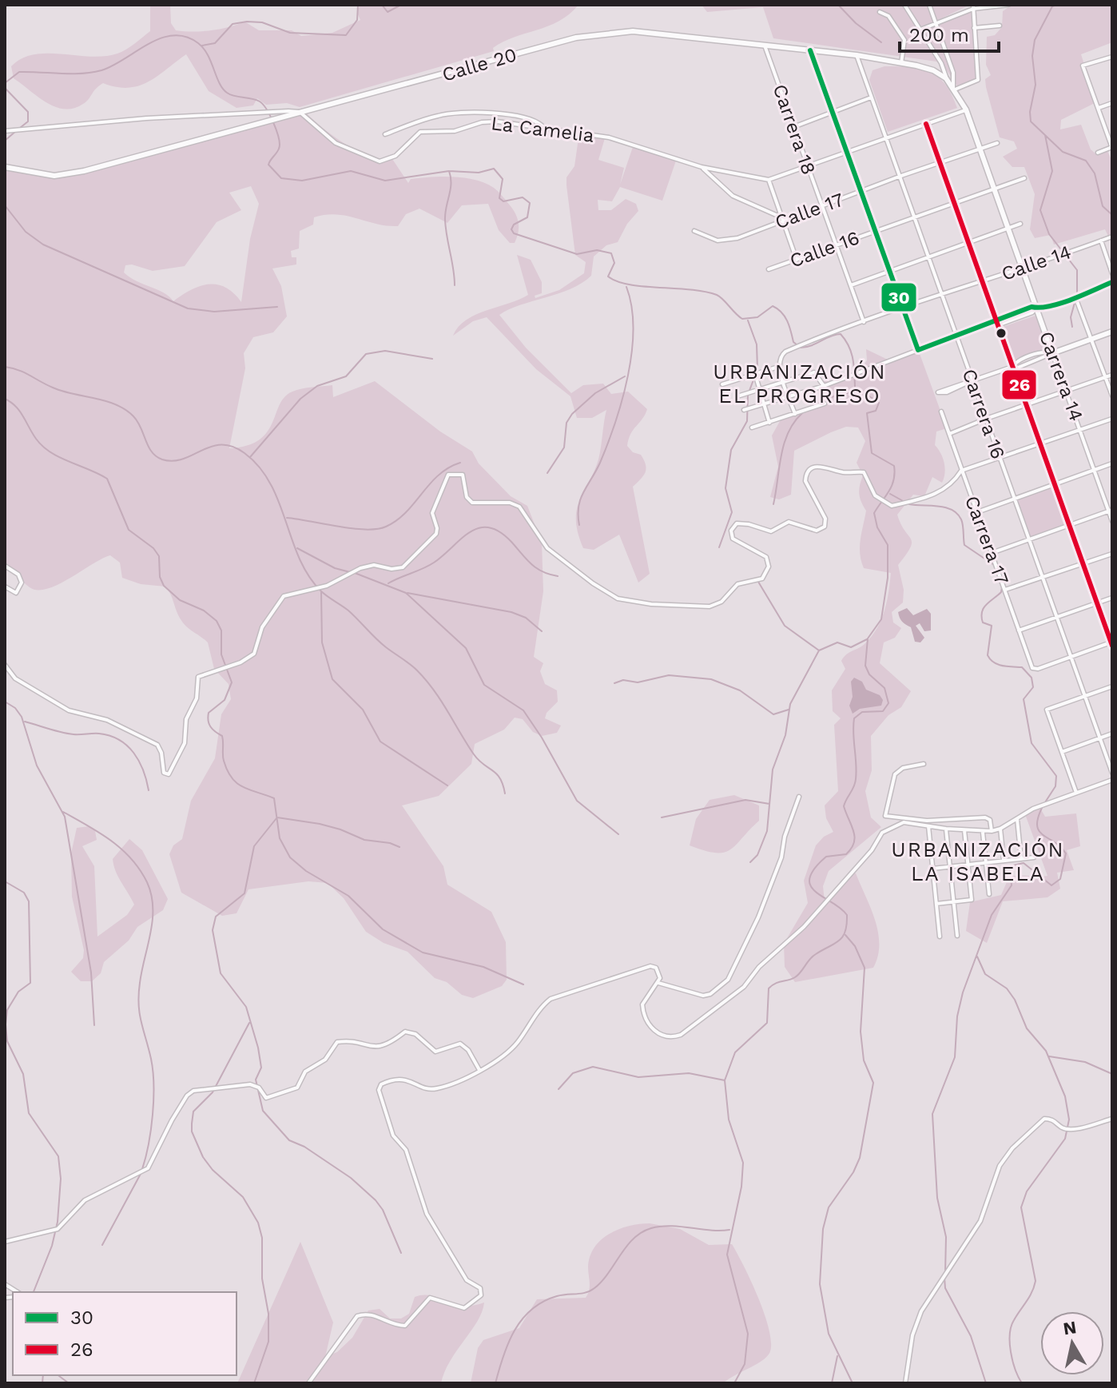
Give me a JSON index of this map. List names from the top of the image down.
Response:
{
  "streets": {
    "main road": ["Calle 20", "Carrera 14"],
    "street": [
      "La Camelia",
      "Carrera 18",
      "Calle 17",
      "Calle 16",
      "Calle 14",
      "Carrera 16",
      "Carrera 17"
    ]
  },
  "crossings": [
    ["Calle 20", "La Camelia"],
    ["Calle 20", "Carrera 18"],
    ["Calle 20", "Carrera 16"],
    ["Carrera 18", "Calle 17"],
    ["Carrera 18", "Calle 16"],
    ["Carrera 18", "Calle 14"],
    ["Calle 17", "Carrera 14"],
    ["Calle 17", "Carrera 16"],
    ["Calle 16", "Carrera 14"],
    ["Calle 16", "Carrera 16"],
    ["Calle 14", "Carrera 14"],
    ["Calle 14", "Carrera 16"],
    ["Carrera 16", "Carrera 17"]
  ],
  "districts": ["URBANIZACIÓN EL PROGRESO", "URBANIZACIÓN LA ISABELA"],
  "lines": ["transit line 30", "transit line 26"],
  "legend": ["30", "26"],
  "scale_bar": "200 m",
  "north": "top"
}
